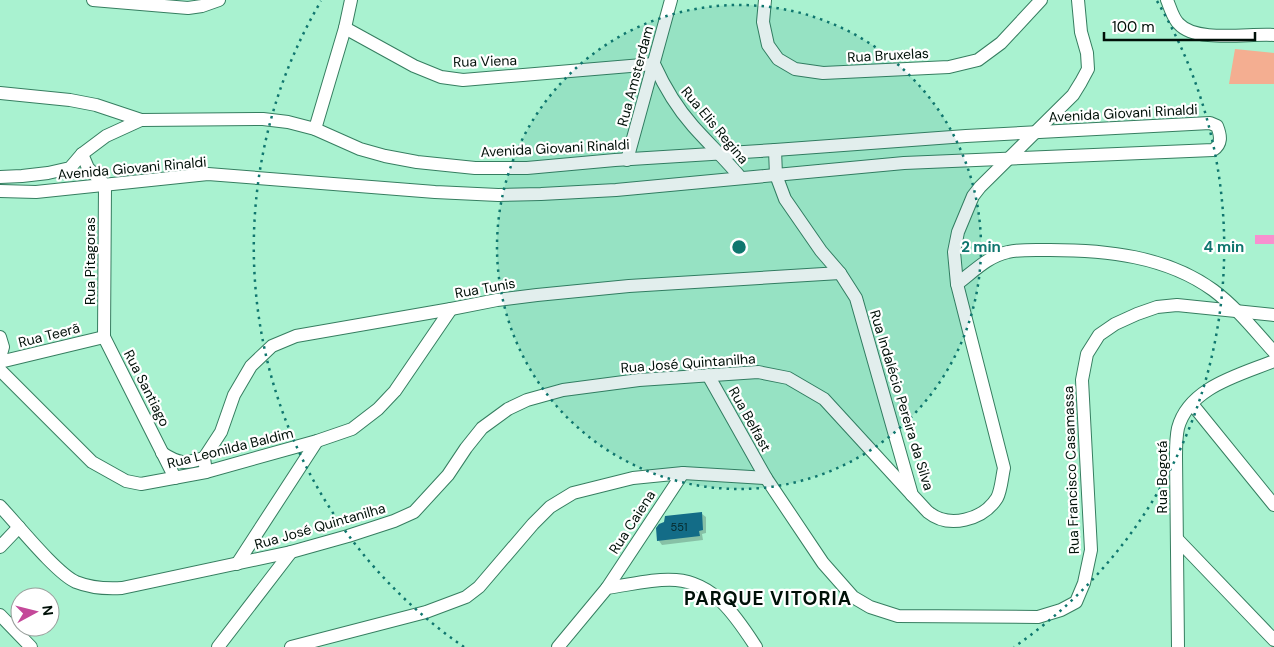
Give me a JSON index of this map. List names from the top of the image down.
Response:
{
  "streets": {
    "street": [
      "Rua Bruxelas",
      "Rua Viena",
      "Rua Amsterdam",
      "Avenida Giovani Rinaldi",
      "Rua Elis Regina",
      "Rua Pitagoras",
      "Rua Tunis",
      "Rua Teerã",
      "Rua José Quintanilha",
      "Rua Santiago",
      "Rua Indalécio Pereira da Silva",
      "Rua Belfast",
      "Rua Leonilda Baldim",
      "Rua Francisco Casamassa",
      "Rua Bogotá",
      "Rua Caiena"
    ]
  },
  "crossings": [
    ["Rua Viena", "Rua Amsterdam"],
    ["Rua Viena", "Rua Elis Regina"],
    ["Rua Amsterdam", "Avenida Giovani Rinaldi"],
    ["Rua Amsterdam", "Rua Elis Regina"],
    ["Avenida Giovani Rinaldi", "Rua Elis Regina"],
    ["Avenida Giovani Rinaldi", "Rua Pitagoras"],
    ["Avenida Giovani Rinaldi", "Rua Indalécio Pereira da Silva"],
    ["Rua Pitagoras", "Rua Teerã"],
    ["Rua Pitagoras", "Rua Santiago"],
    ["Rua Tunis", "Rua Indalécio Pereira da Silva"],
    ["Rua Tunis", "Rua Leonilda Baldim"],
    ["Rua Teerã", "Rua Santiago"],
    ["Rua José Quintanilha", "Rua Indalécio Pereira da Silva"],
    ["Rua José Quintanilha", "Rua Belfast"],
    ["Rua Belfast", "Rua Francisco Casamassa"]
  ],
  "districts": ["PARQUE VITORIA"],
  "house_numbers": ["551"],
  "scale_bar": "100 m",
  "north": "right",
  "rings": ["2 min", "4 min"]
}
